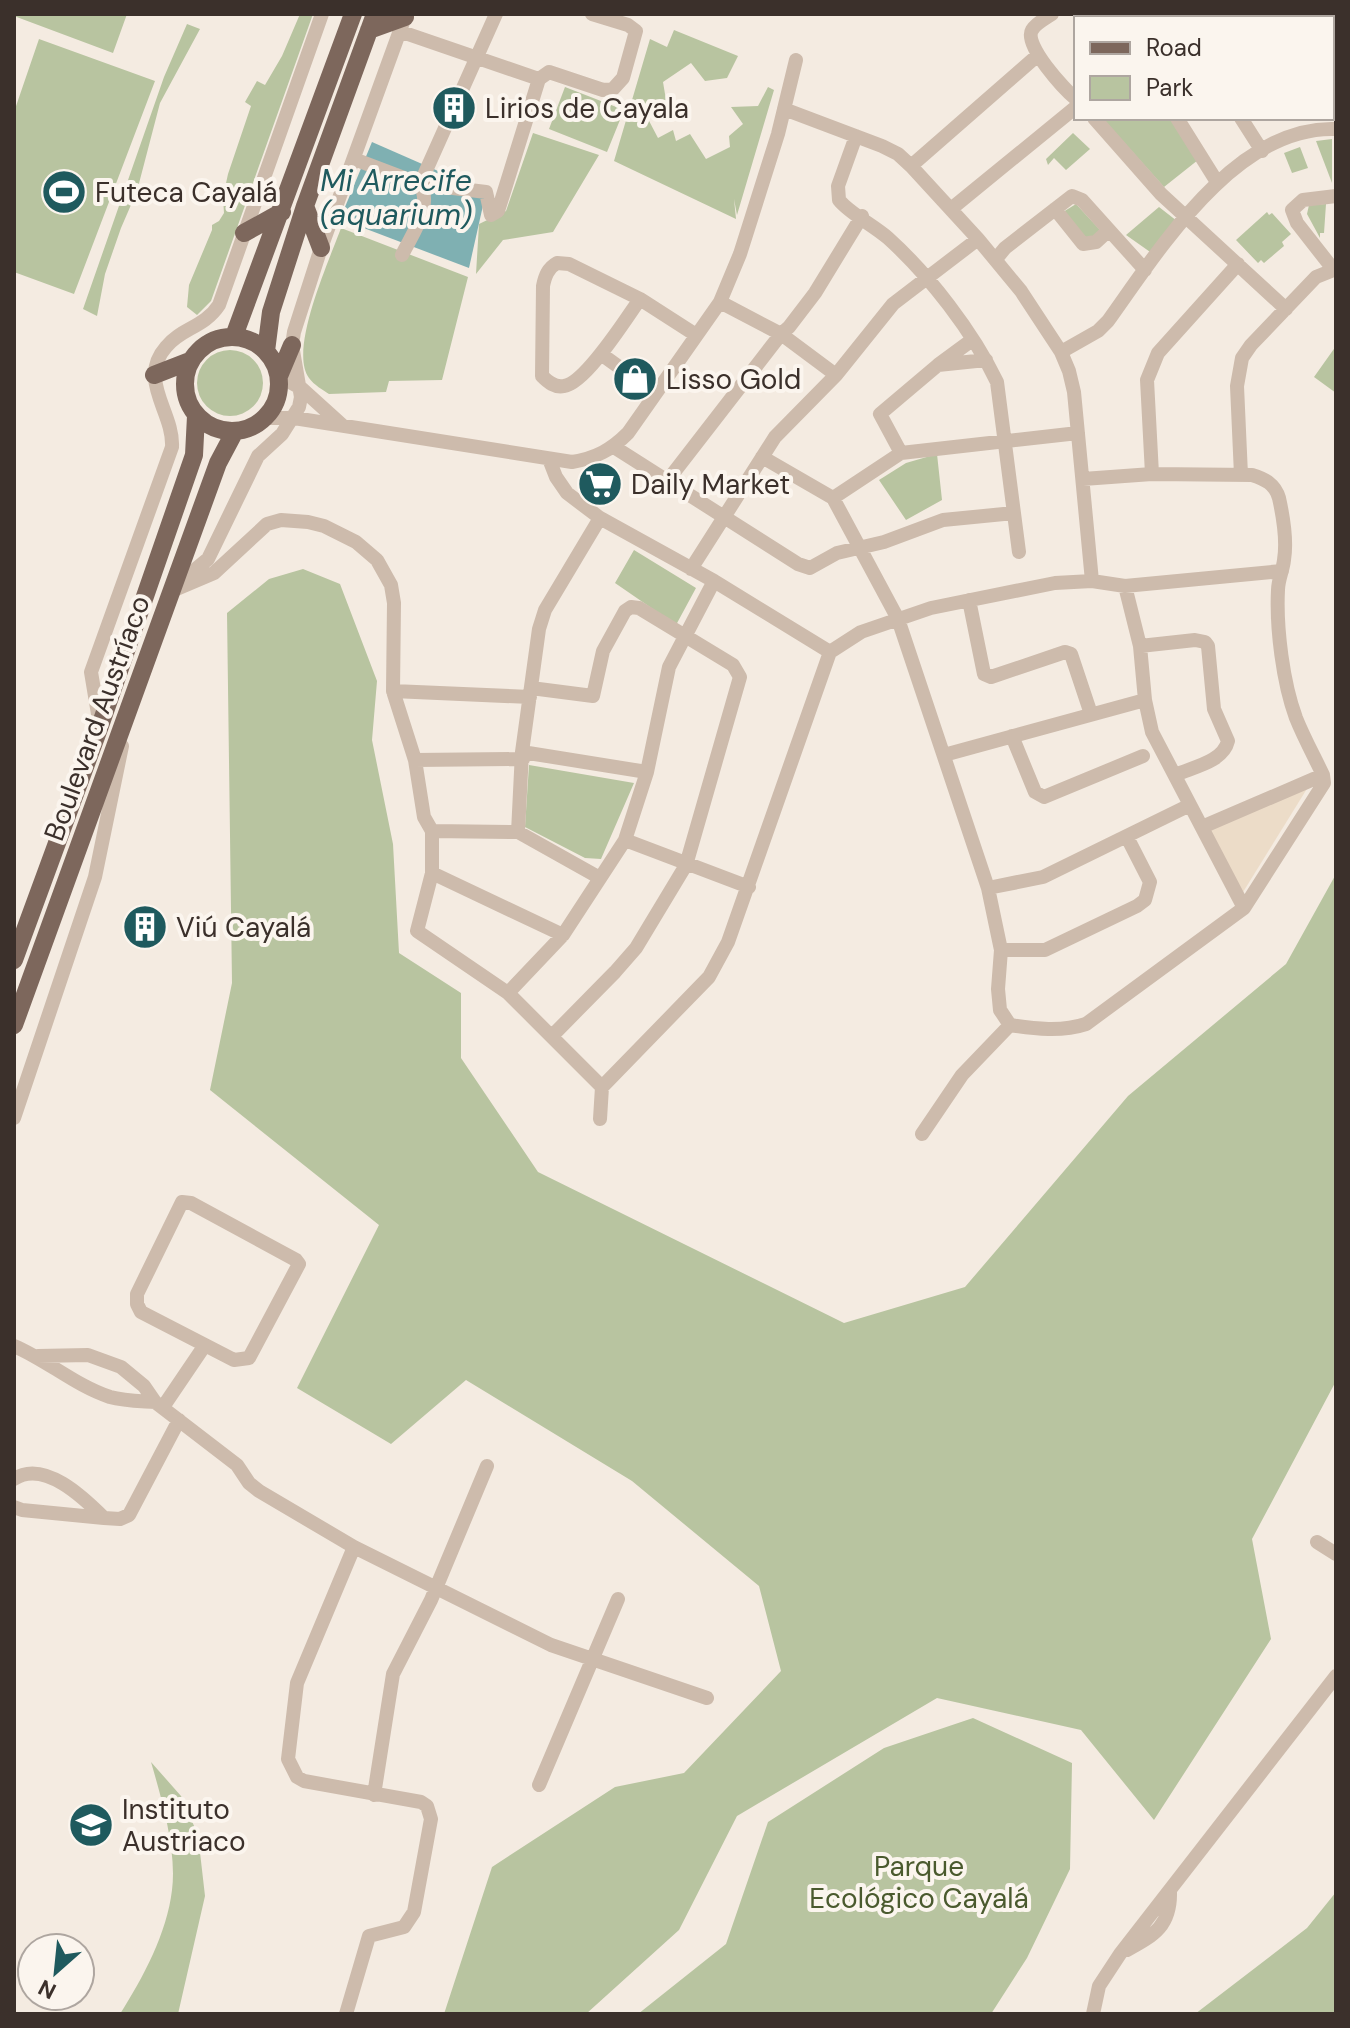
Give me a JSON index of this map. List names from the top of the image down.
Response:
{
  "streets": {
    "main road": ["Boulevard Austríaco"]
  },
  "water": ["Mi Arrecife (aquarium)"],
  "parks": ["Parque Ecológico Cayalá"],
  "places": {
    "building": ["Lirios de Cayala", "Viú Cayalá"],
    "sports": ["Futeca Cayalá"],
    "shop": ["Lisso Gold"],
    "supermarket": ["Daily Market"],
    "school or university": ["Instituto Austriaco"]
  },
  "legend": ["Road", "Park"],
  "north": "bottom left"
}
